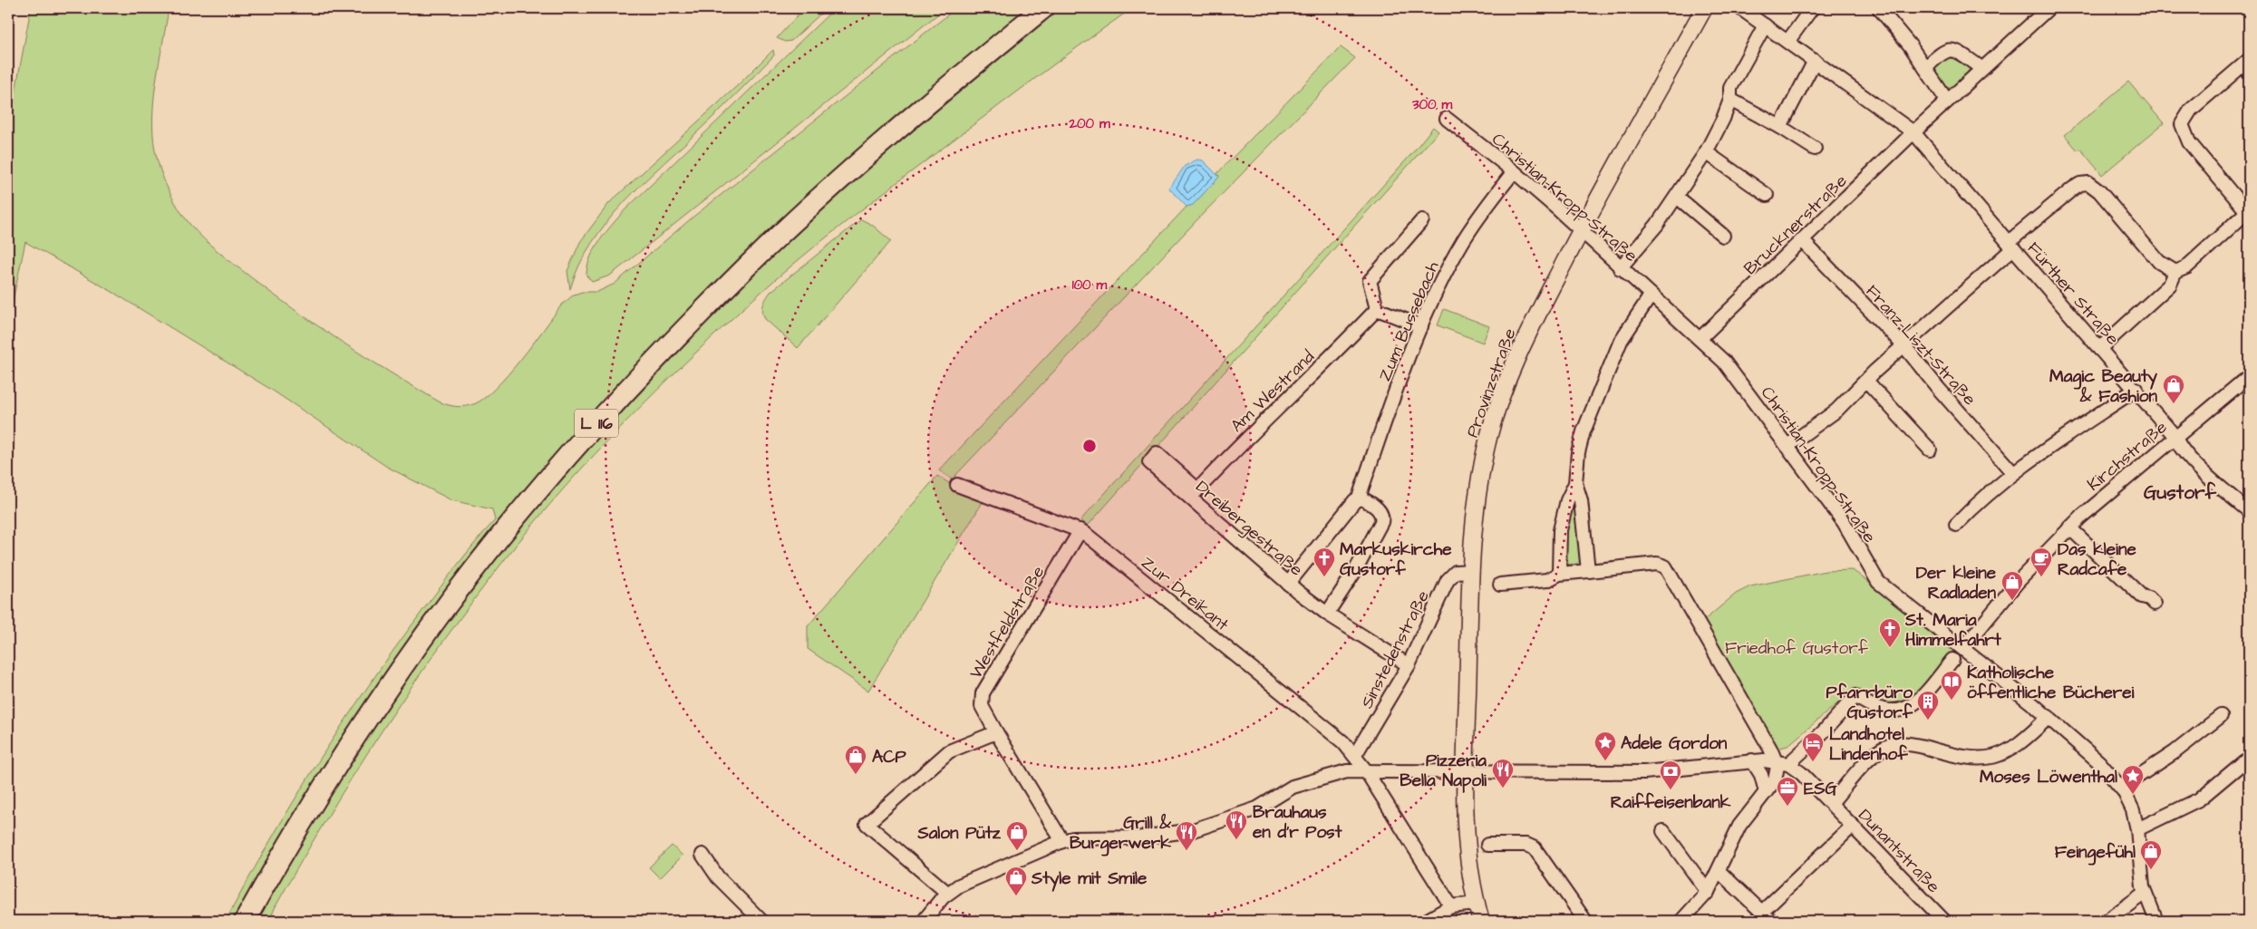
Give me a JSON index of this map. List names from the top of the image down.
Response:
{
  "streets": {
    "main road": ["L 116"],
    "street": [
      "Christian-Kropp-Straße",
      "Brucknerstraße",
      "Fürther Straße",
      "Zum Bussebach",
      "Franz-Liszt-Straße",
      "Provinzstraße",
      "Am Westrand",
      "Kirchstraße",
      "Dreibergestraße",
      "Zur Dreikant",
      "Westfeldstraße",
      "Sinstedenstraße",
      "Dunantstraße"
    ]
  },
  "crossings": [
    ["Christian-Kropp-Straße", "Brucknerstraße"],
    ["Christian-Kropp-Straße", "Zum Bussebach"],
    ["Christian-Kropp-Straße", "Provinzstraße"],
    ["Christian-Kropp-Straße", "Kirchstraße"],
    ["Brucknerstraße", "Fürther Straße"],
    ["Brucknerstraße", "Franz-Liszt-Straße"],
    ["Fürther Straße", "Kirchstraße"],
    ["Provinzstraße", "Sinstedenstraße"],
    ["Am Westrand", "Dreibergestraße"],
    ["Dreibergestraße", "Sinstedenstraße"],
    ["Zur Dreikant", "Westfeldstraße"],
    ["Zur Dreikant", "Sinstedenstraße"]
  ],
  "districts": ["Gustorf"],
  "parks": ["Friedhof Gustorf"],
  "places": {
    "shop": [
      "Magic Beauty & Fashion",
      "Der kleine Radladen",
      "ACP",
      "Salon Pütz",
      "Feingefühl",
      "Style mit Smile"
    ],
    "church": ["Markuskirche Gustorf", "St. Maria Himmelfahrt"],
    "cafe": ["Das kleine Radcafe"],
    "library": ["Katholische öffentliche Bücherei"],
    "building": ["Pfarrbüro Gustorf"],
    "place": ["Adele Gordon", "Moses Löwenthal"],
    "hotel": ["Landhotel Lindenhof"],
    "restaurant": ["Pizzeria Bella Napoli", "Brauhaus en d'r Post", "Grill & Burgerwerk"],
    "bank": ["Raiffeisenbank"],
    "office": ["ESG"]
  },
  "rings": ["300 m", "200 m", "100 m"]
}
